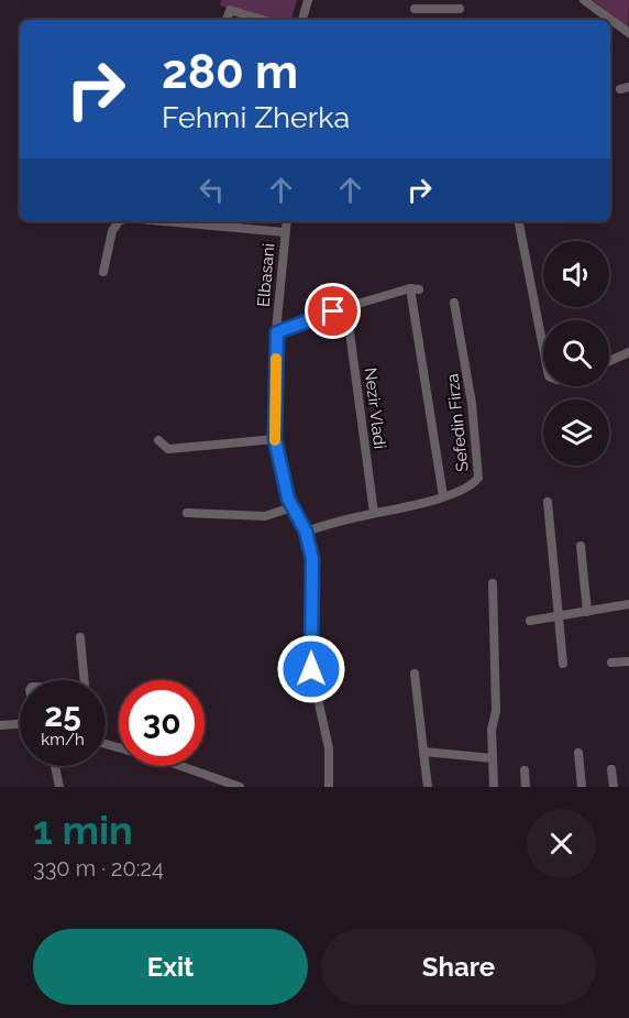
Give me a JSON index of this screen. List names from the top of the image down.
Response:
{
  "streets": {
    "street": ["Elbasani", "Nezir Vladi", "Sefedin Firza"]
  },
  "crossings": [
    ["Elbasani", "Sefedin Firza"],
    ["Nezir Vladi", "Sefedin Firza"]
  ],
  "page": {
    "turn": ["280 m", "Fehmi Zherka"],
    "speed": "25 km/h",
    "limit": "30",
    "heading": ["1 min", "330 m · 20:24"],
    "buttons": ["Exit", "Share"]
  }
}
